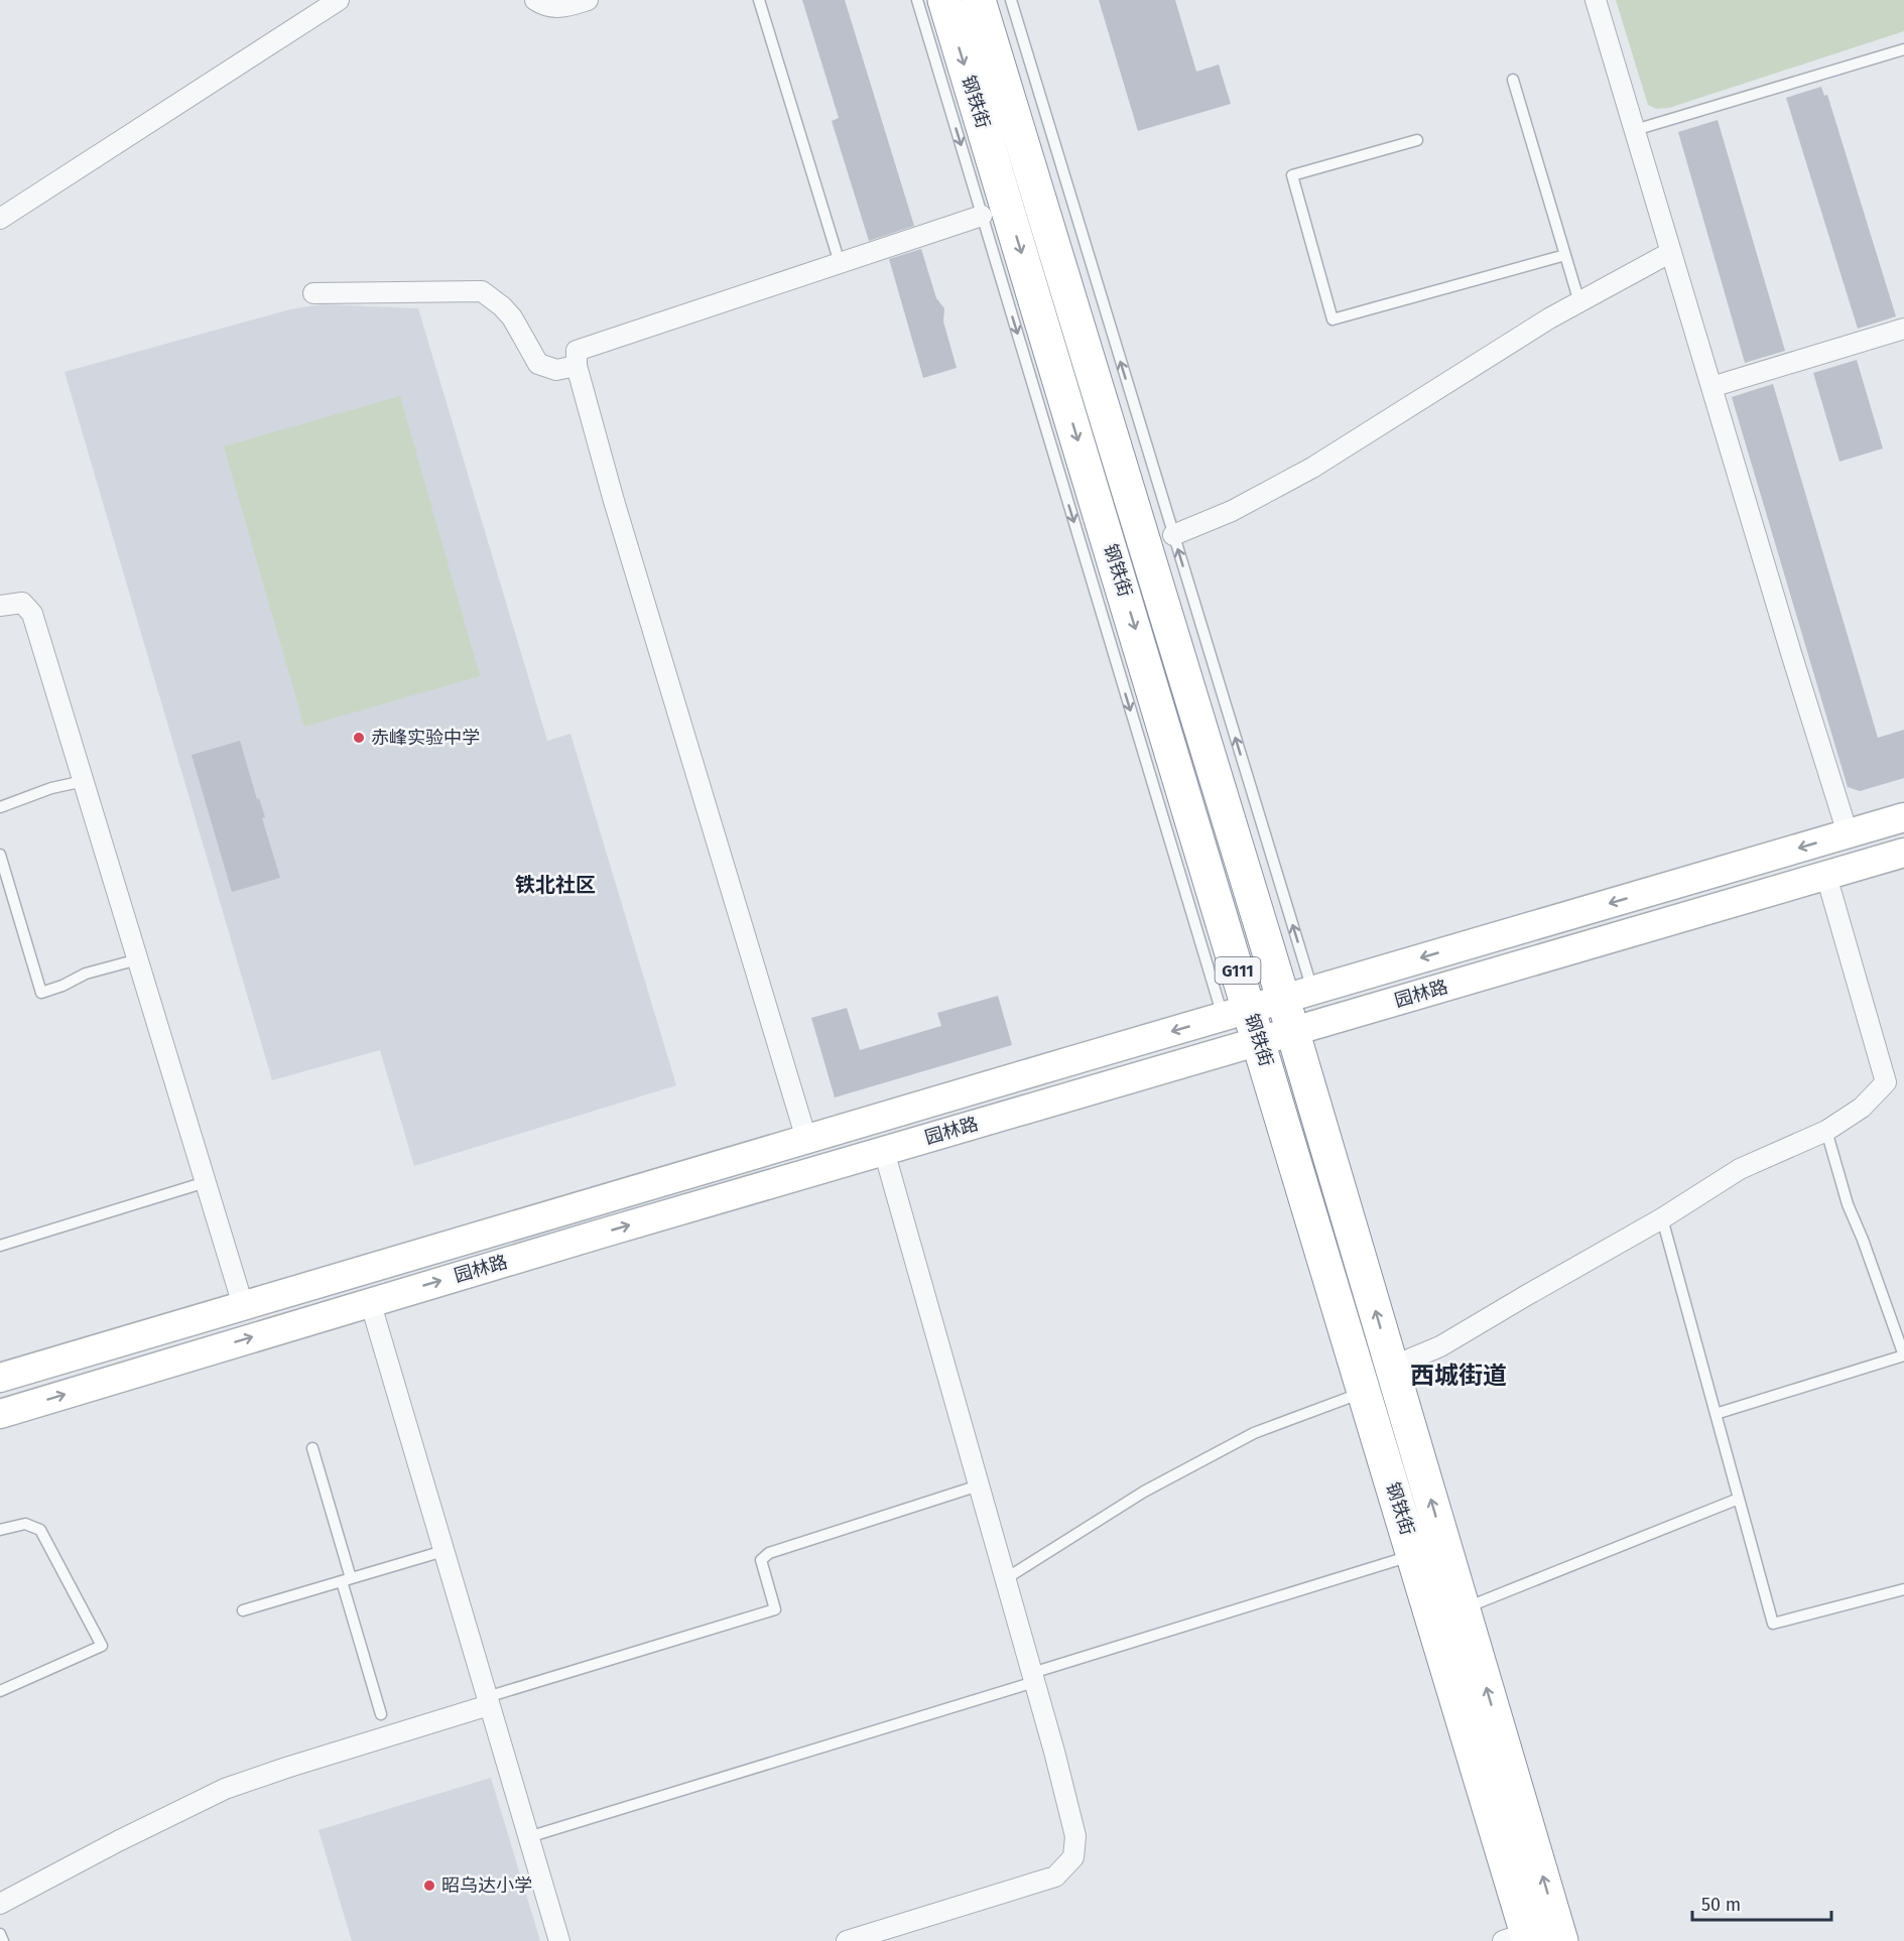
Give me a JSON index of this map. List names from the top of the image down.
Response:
{
  "streets": {
    "highway": ["钢铁街", "G111"],
    "street": ["园林路"]
  },
  "crossings": [
    ["钢铁街", "园林路"]
  ],
  "districts": ["铁北社区", "西城街道"],
  "places": ["赤峰实验中学", "昭乌达小学"],
  "scale_bar": "50 m"
}
